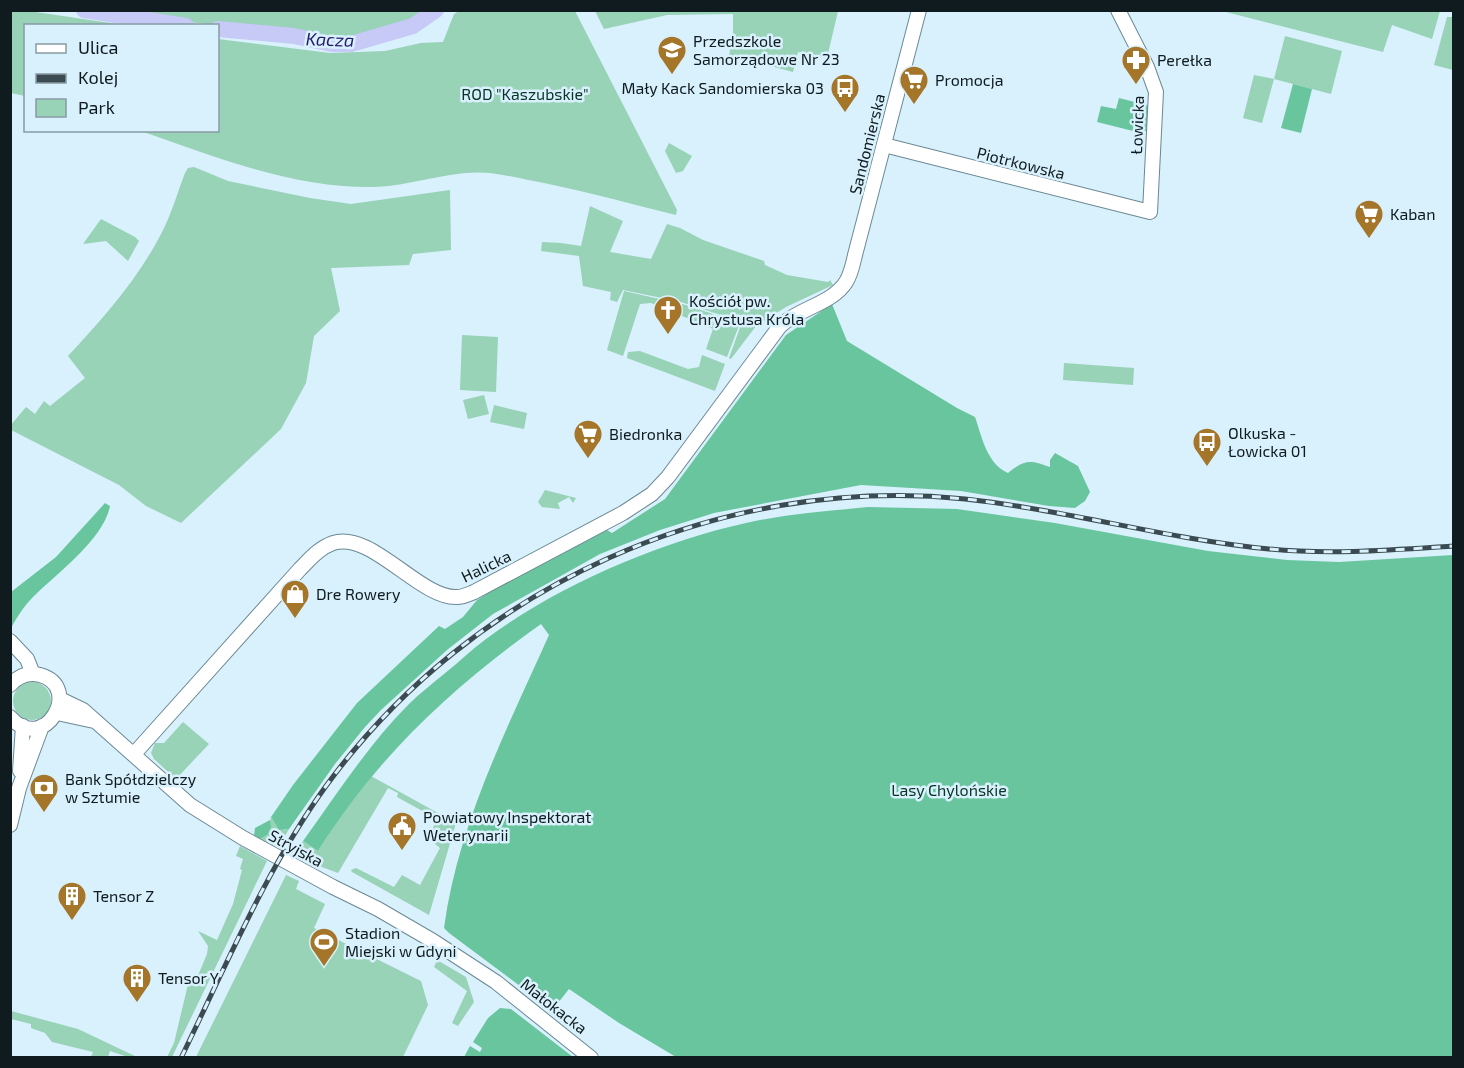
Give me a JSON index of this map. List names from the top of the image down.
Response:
{
  "streets": {
    "street": [
      "Łowicka",
      "Sandomierska",
      "Piotrkowska",
      "Halicka",
      "Stryjska",
      "Małokacka"
    ]
  },
  "crossings": [
    ["Łowicka", "Piotrkowska"],
    ["Sandomierska", "Piotrkowska"],
    ["Sandomierska", "Halicka"],
    ["Halicka", "Stryjska"],
    ["Stryjska", "Małokacka"]
  ],
  "water": ["Kacza"],
  "parks": ["ROD \"Kaszubskie\"", "Lasy Chylońskie"],
  "places": {
    "school or university": ["Przedszkole Samorządowe Nr 23"],
    "pharmacy": ["Perełka"],
    "supermarket": ["Promocja", "Kaban", "Biedronka"],
    "bus stop": ["Mały Kack Sandomierska 03", "Olkuska - Łowicka 01"],
    "church": ["Kościół pw. Chrystusa Króla"],
    "shop": ["Dre Rowery"],
    "bank": ["Bank Spółdzielczy w Sztumie"],
    "public building": ["Powiatowy Inspektorat Weterynarii"],
    "building": ["Tensor Z", "Tensor Y"],
    "sports": ["Stadion Miejski w Gdyni"]
  },
  "legend": ["Ulica", "Kolej", "Park"]
}
